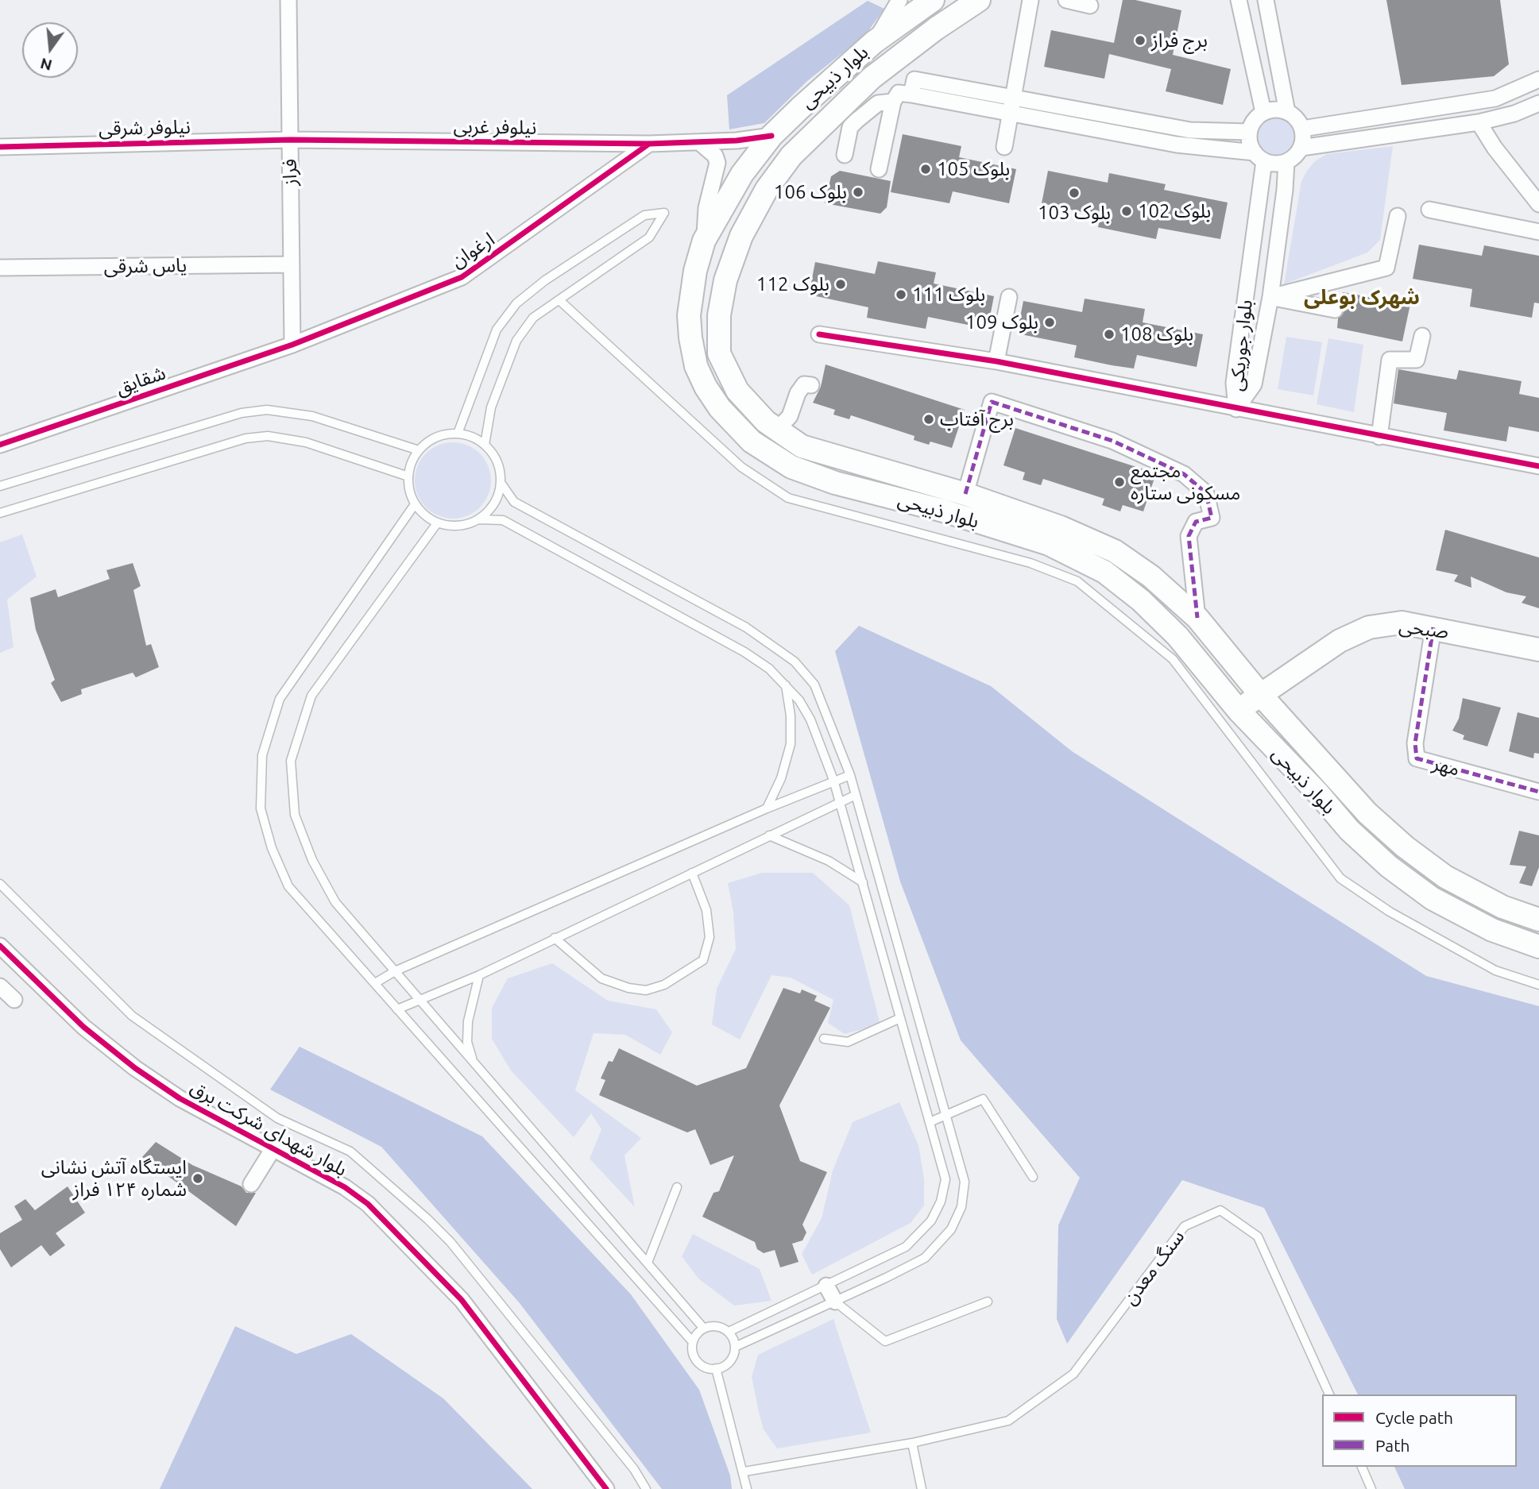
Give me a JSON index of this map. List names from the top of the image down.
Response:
{
  "streets": {
    "main road": ["بلوار ذبیحی", "صبحی"],
    "street": [
      "نیلوفر غربی",
      "نیلوفر شرقی",
      "فراز",
      "ارغوان",
      "یاس شرقی",
      "بلوار جوریکی",
      "شقایق",
      "مهر",
      "بلوار شهدای شرکت برق"
    ],
    "lane": ["سنگ معدن"]
  },
  "crossings": [
    ["بلوار ذبیحی", "نیلوفر غربی"],
    ["بلوار ذبیحی", "صبحی"],
    ["نیلوفر غربی", "نیلوفر شرقی"],
    ["نیلوفر غربی", "فراز"],
    ["نیلوفر غربی", "ارغوان"],
    ["نیلوفر شرقی", "فراز"],
    ["فراز", "ارغوان"],
    ["فراز", "یاس شرقی"],
    ["فراز", "شقایق"],
    ["ارغوان", "شقایق"],
    ["صبحی", "مهر"]
  ],
  "districts": ["شهرک بوعلی"],
  "places": [
    "برج فراز",
    "بلوک 105",
    "بلوک 106",
    "بلوک 103",
    "بلوک 102",
    "بلوک 112",
    "بلوک 111",
    "بلوک 109",
    "بلوک 108",
    "برج آفتاب",
    "مجتمع مسکونی ستاره",
    "ایستگاه آتش نشانی شماره ۱۲۴ فراز"
  ],
  "legend": ["Cycle path", "Path"],
  "north": "bottom"
}
